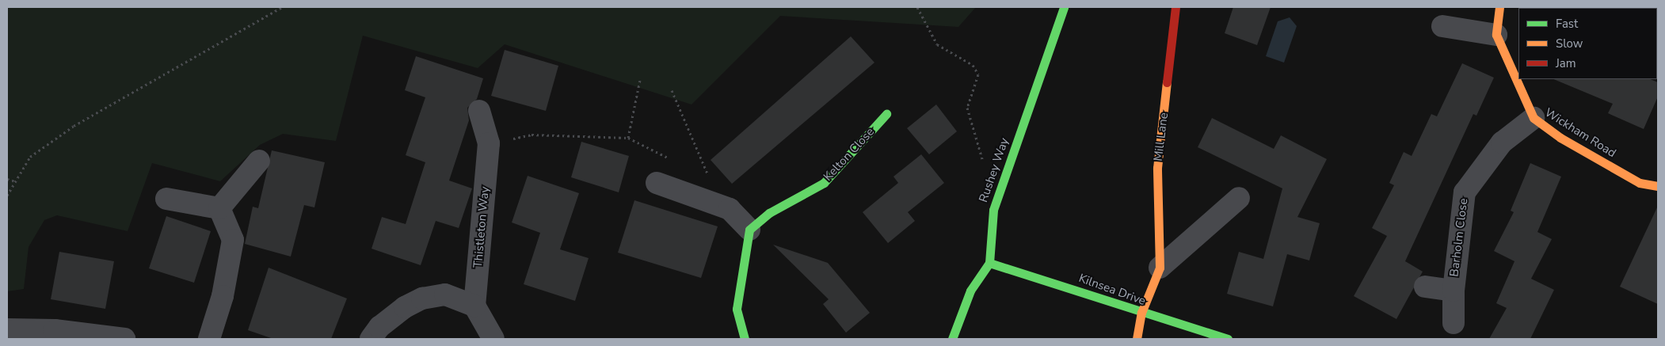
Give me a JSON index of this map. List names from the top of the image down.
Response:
{
  "streets": {
    "street": [
      "Wickham Road",
      "Mill Lane",
      "Kelton Close",
      "Rushey Way",
      "Thistleton Way",
      "Barholm Close",
      "Kilnsea Drive"
    ]
  },
  "crossings": [
    ["Wickham Road", "Barholm Close"],
    ["Mill Lane", "Kilnsea Drive"],
    ["Rushey Way", "Kilnsea Drive"]
  ],
  "legend": ["Fast", "Slow", "Jam"]
}
